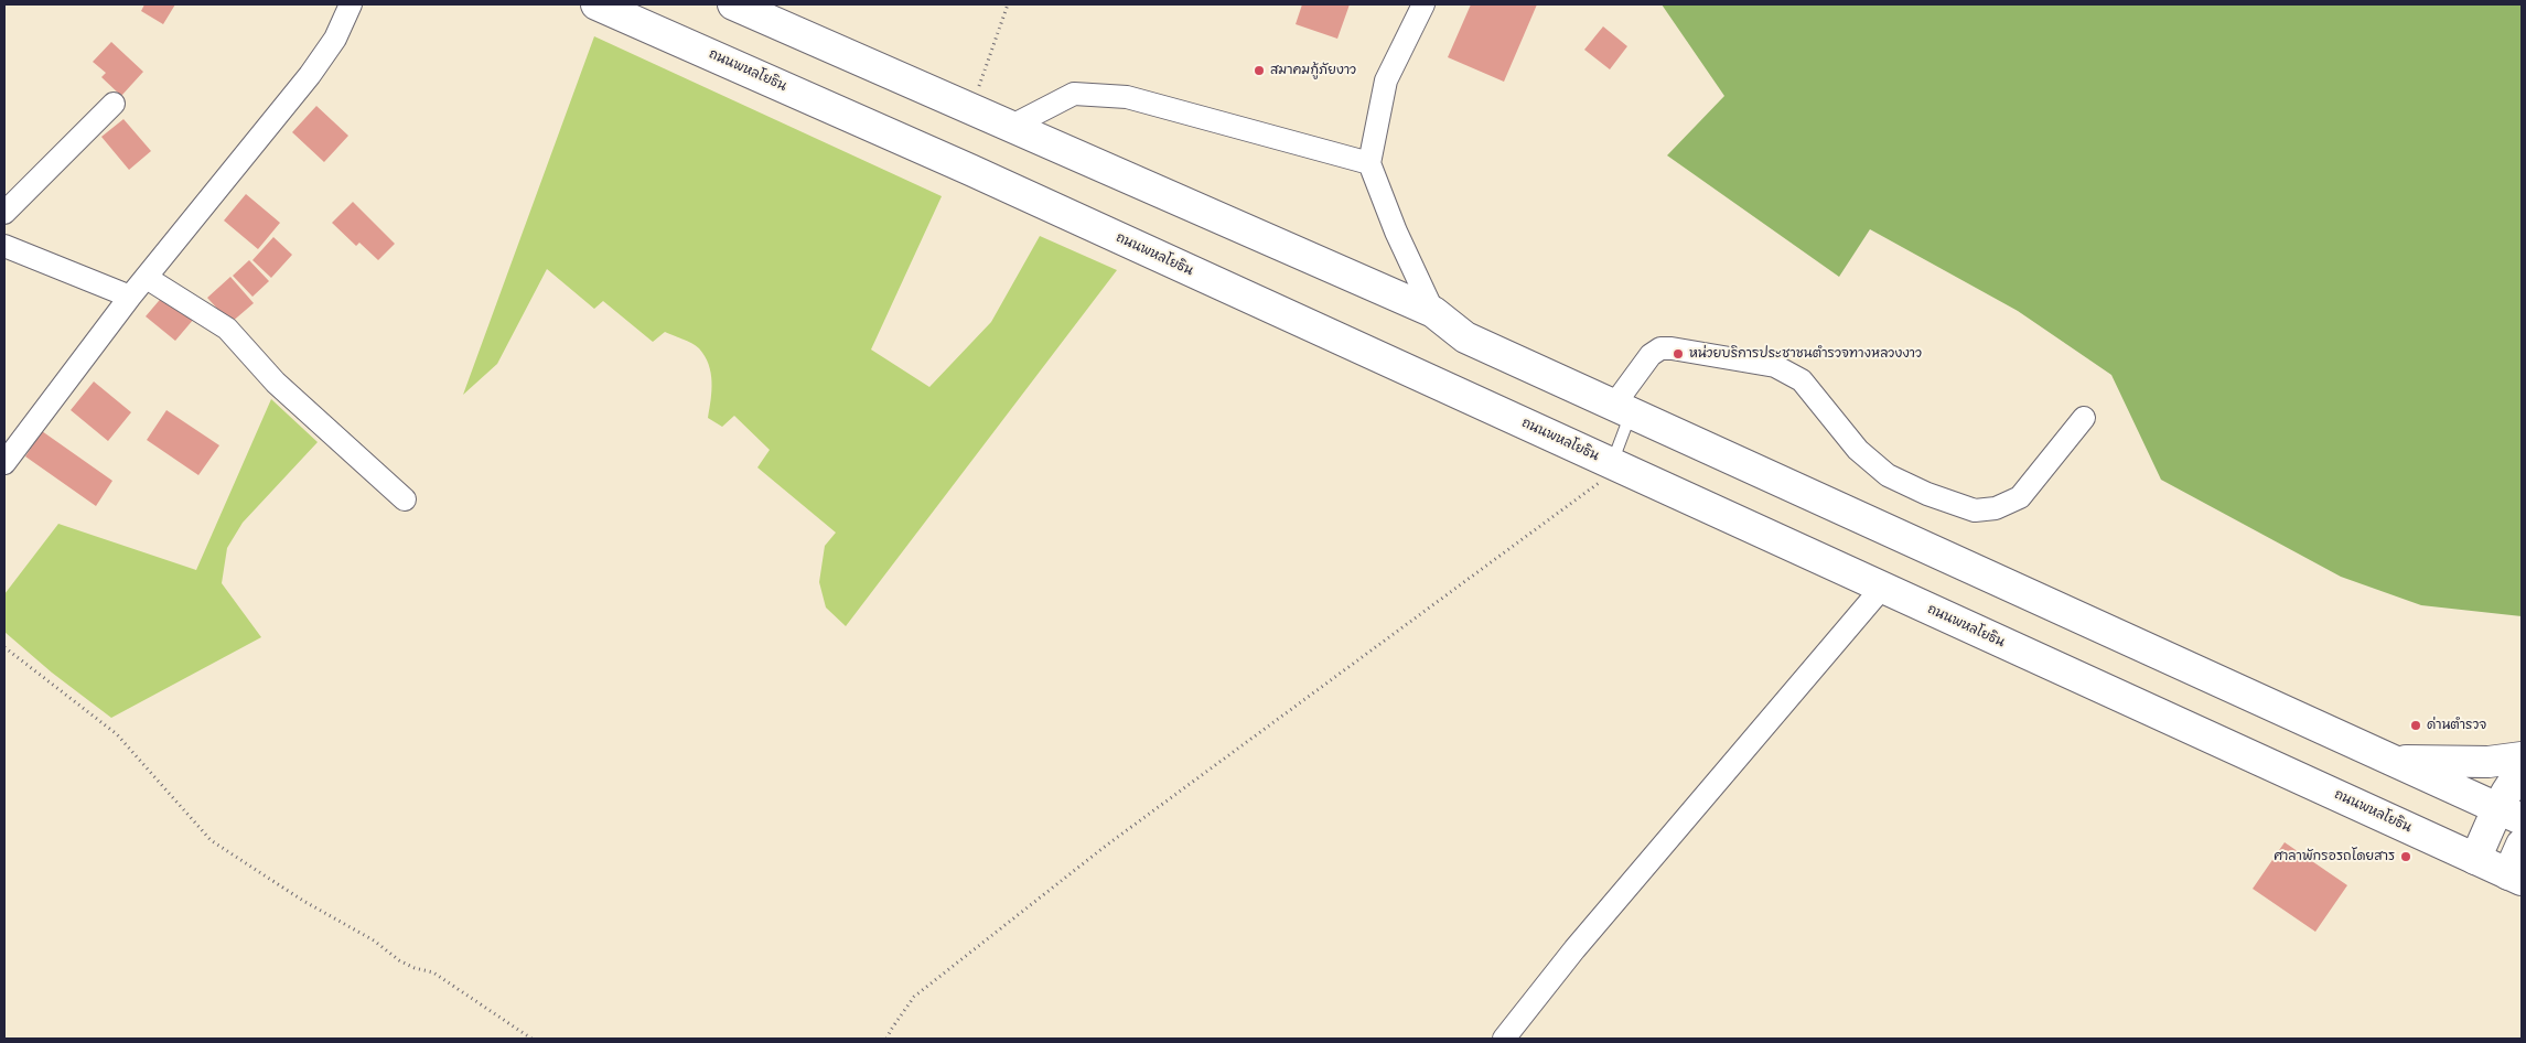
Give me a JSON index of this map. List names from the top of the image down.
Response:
{
  "streets": {
    "main road": ["ถนนพหลโยธิน"]
  },
  "places": [
    "สมาคมกู้ภัยงาว",
    "หน่วยบริการประชาชนตำรวจทางหลวงงาว",
    "ด่านตำรวจ",
    "ศาลาพักรอรถโดยสาร"
  ]
}
